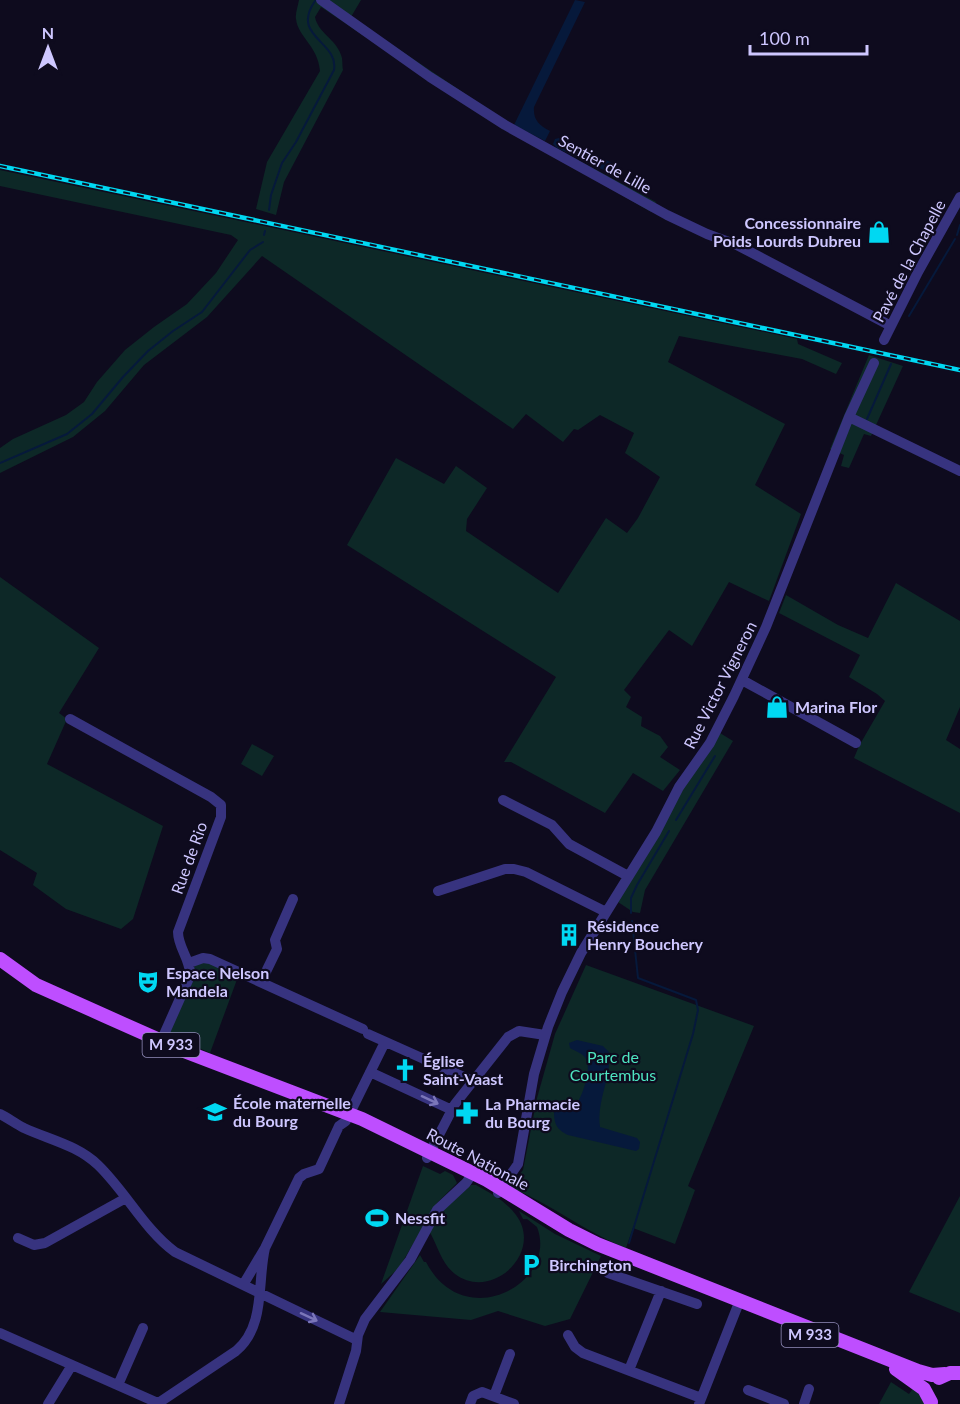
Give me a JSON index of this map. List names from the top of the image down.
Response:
{
  "streets": {
    "main road": ["M 933", "Route Nationale"],
    "street": [
      "Sentier de Lille",
      "Pavé de la Chapelle",
      "Rue Victor Vigneron",
      "Rue de Rio"
    ]
  },
  "crossings": [
    ["Sentier de Lille", "Pavé de la Chapelle"],
    ["Rue Victor Vigneron", "Route Nationale"]
  ],
  "parks": ["Parc de Courtembus"],
  "places": {
    "shop": ["Concessionnaire Poids Lourds Dubreu", "Marina Flor"],
    "building": ["Résidence Henry Bouchery"],
    "theatre": ["Espace Nelson Mandela"],
    "church": ["Église Saint-Vaast"],
    "school or university": ["École maternelle du Bourg"],
    "pharmacy": ["La Pharmacie du Bourg"],
    "sports": ["Nessfit"],
    "parking": ["Birchington"]
  },
  "scale_bar": "100 m",
  "north": "top"
}
